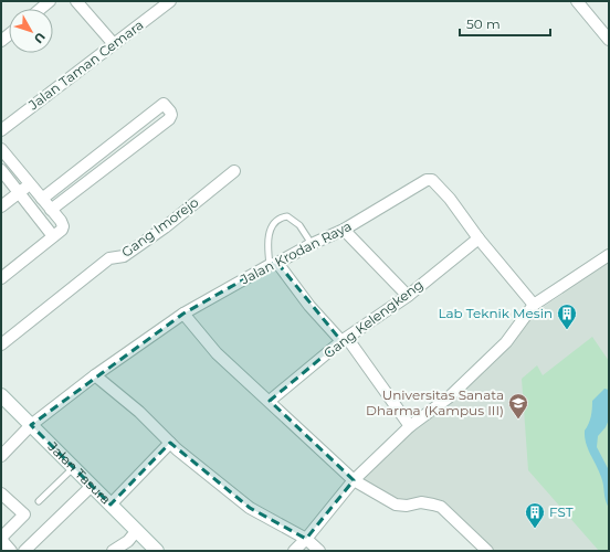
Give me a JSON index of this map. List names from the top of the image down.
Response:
{
  "streets": {
    "street": [
      "Jalan Taman Cemara",
      "Gang Imorejo",
      "Jalan Krodan Raya",
      "Gang Kelengkeng",
      "Jalan Tasura"
    ]
  },
  "crossings": [
    ["Jalan Krodan Raya", "Gang Kelengkeng"],
    ["Jalan Krodan Raya", "Jalan Tasura"]
  ],
  "places": {
    "building": ["Lab Teknik Mesin", "FST"],
    "school or university": ["Universitas Sanata Dharma (Kampus III)"]
  },
  "scale_bar": "50 m",
  "north": "bottom right"
}
